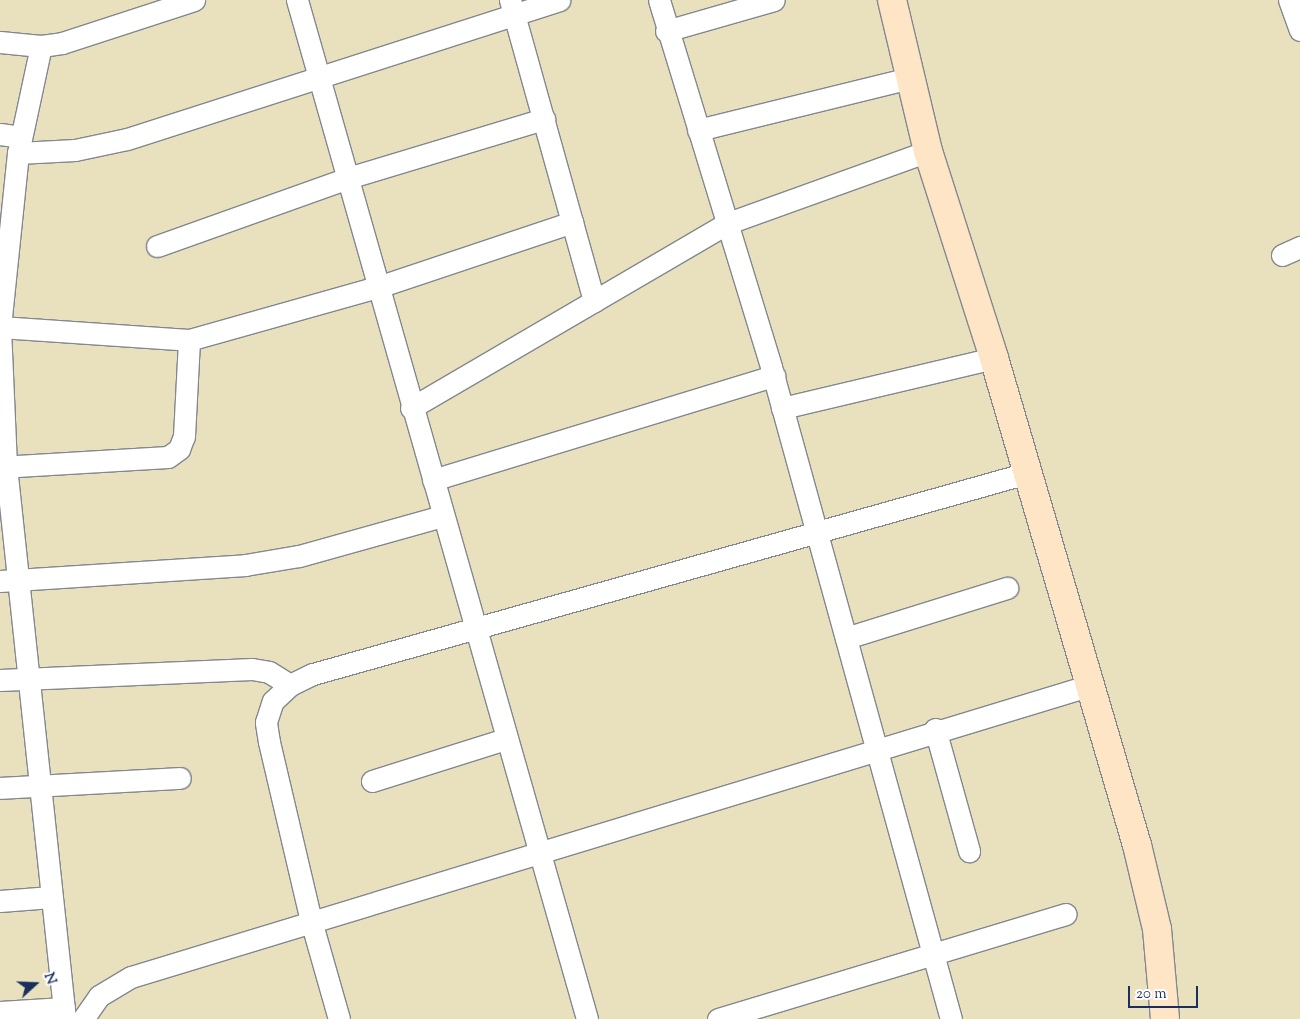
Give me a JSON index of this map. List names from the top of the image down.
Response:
{
  "scale_bar": "20 m",
  "north": "right"
}
